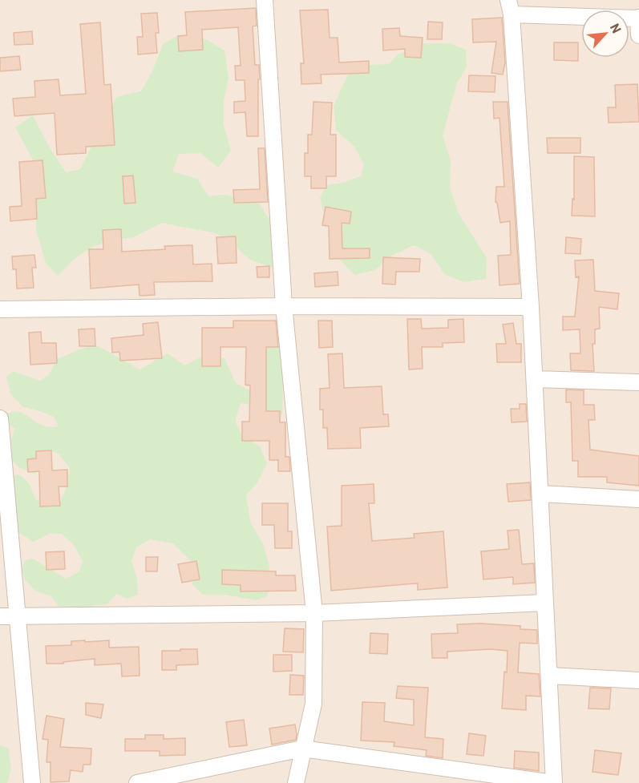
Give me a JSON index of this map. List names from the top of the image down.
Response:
{
  "north": "top right"
}
